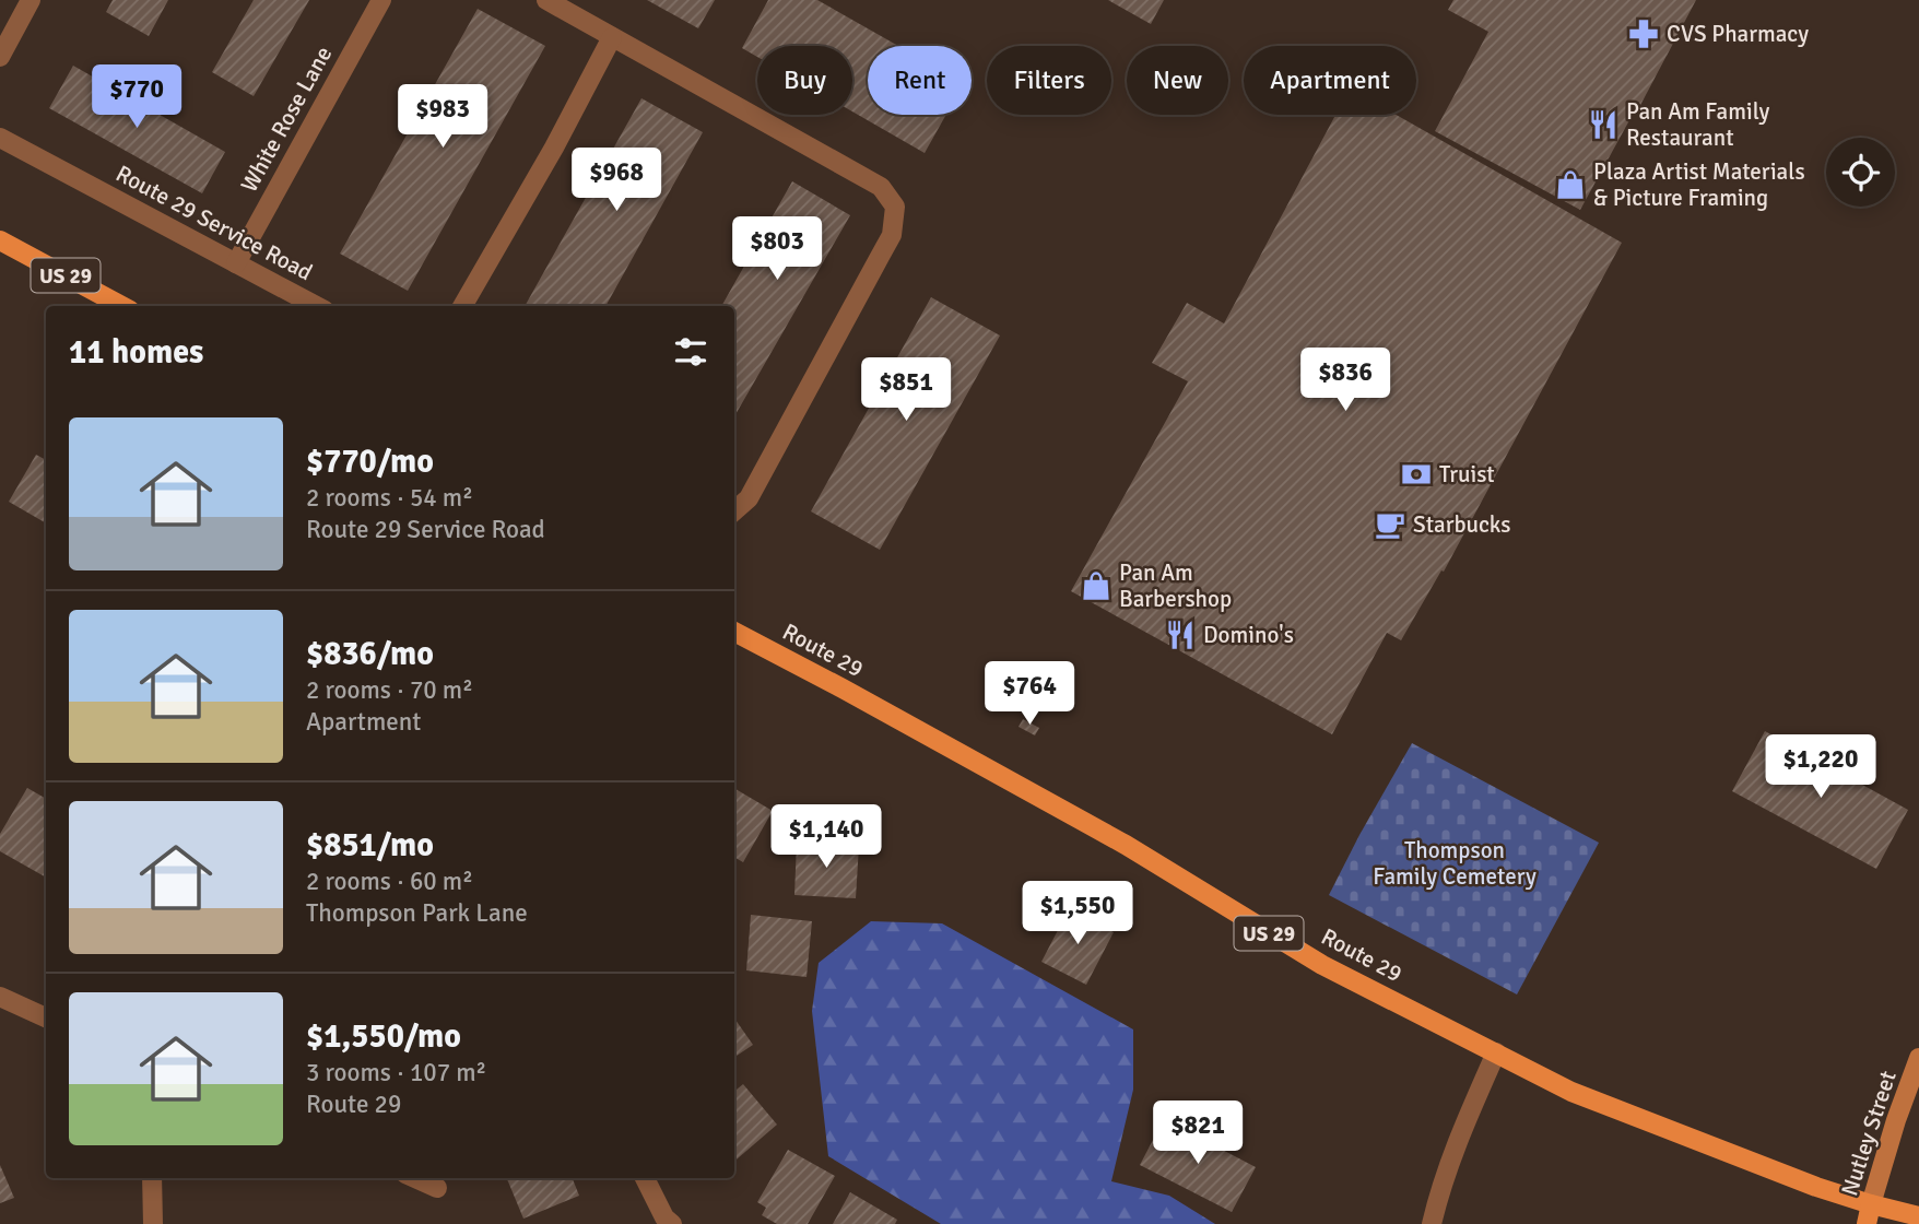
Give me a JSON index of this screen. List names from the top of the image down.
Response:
{
  "streets": {
    "main road": ["US 29", "Route 29", "Nutley Street"],
    "street": ["White Rose Lane", "Route 29 Service Road"]
  },
  "crossings": [
    ["White Rose Lane", "Route 29 Service Road"],
    ["Route 29", "Nutley Street"]
  ],
  "parks": ["Thompson Family Cemetery"],
  "places": {
    "pharmacy": ["CVS Pharmacy"],
    "restaurant": ["Pan Am Family Restaurant", "Domino's"],
    "shop": ["Plaza Artist Materials & Picture Framing", "Pan Am Barbershop"],
    "bank": ["Truist"],
    "cafe": ["Starbucks"]
  },
  "page": {
    "chip": [
      "Buy",
      "Rent",
      "Filters",
      "New",
      "Apartment"
    ],
    "price": [
      "$770",
      "$983",
      "$968",
      "$803",
      "$836",
      "$851",
      "$764",
      "$1,220",
      "$1,140",
      "$1,550",
      "$821"
    ],
    "heading": "11 homes",
    "list": [
      {
        "name": "$770/mo",
        "note": "2 rooms · 54 m² · Route 29 Service Road"
      },
      {
        "name": "$836/mo",
        "note": "2 rooms · 70 m² · Apartment"
      },
      {
        "name": "$851/mo",
        "note": "2 rooms · 60 m² · Thompson Park Lane"
      },
      {
        "name": "$1,550/mo",
        "note": "3 rooms · 107 m² · Route 29"
      }
    ]
  }
}
